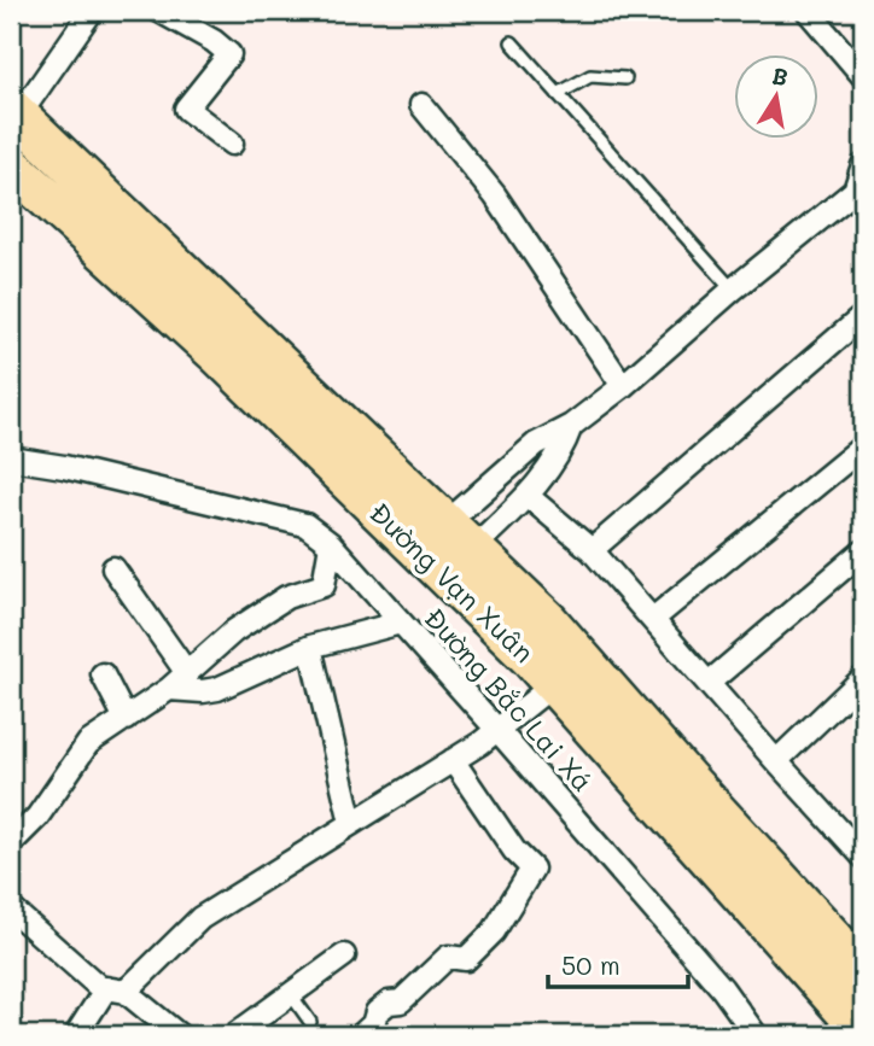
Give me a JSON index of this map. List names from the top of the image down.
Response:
{
  "streets": {
    "highway": ["Đường Vạn Xuân"],
    "street": ["Đường Bắc Lai Xá"]
  },
  "scale_bar": "50 m",
  "north": "top"
}
